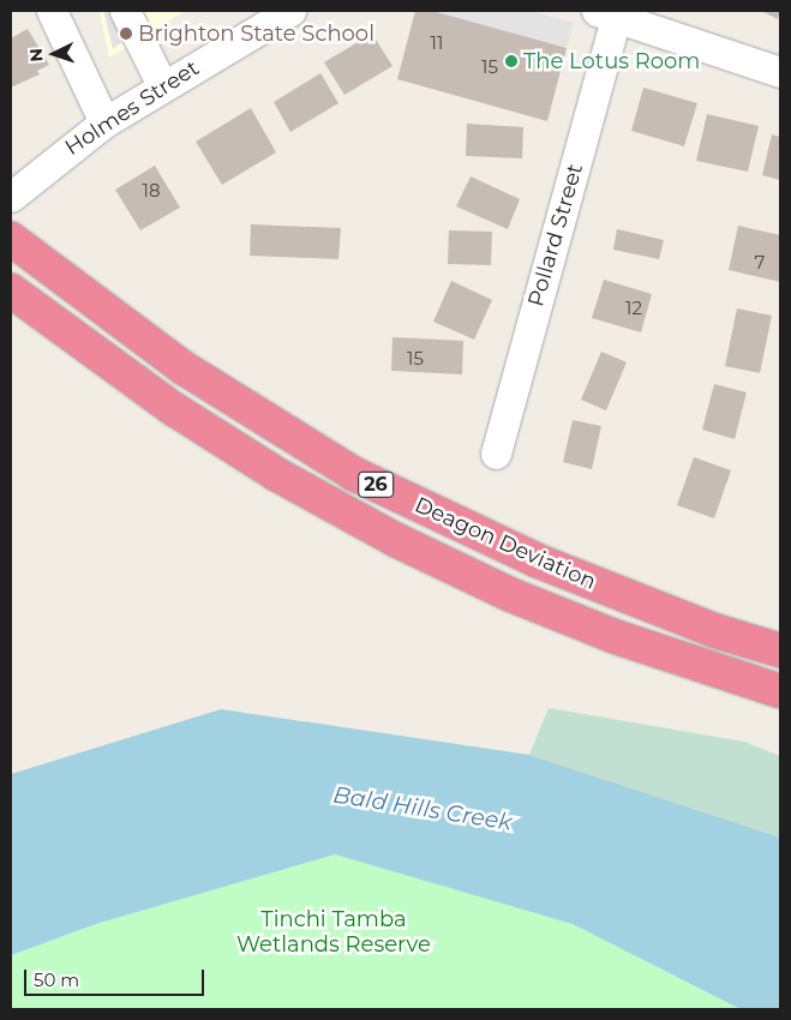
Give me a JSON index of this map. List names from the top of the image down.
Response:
{
  "streets": {
    "highway": ["26", "Deagon Deviation"],
    "street": ["Holmes Street", "Pollard Street"]
  },
  "water": ["Bald Hills Creek"],
  "parks": ["Tinchi Tamba Wetlands Reserve"],
  "places": ["Brighton State School", "The Lotus Room"],
  "house_numbers": [
    "11",
    "15",
    "18",
    "7",
    "12",
    "15"
  ],
  "scale_bar": "50 m",
  "north": "left"
}
